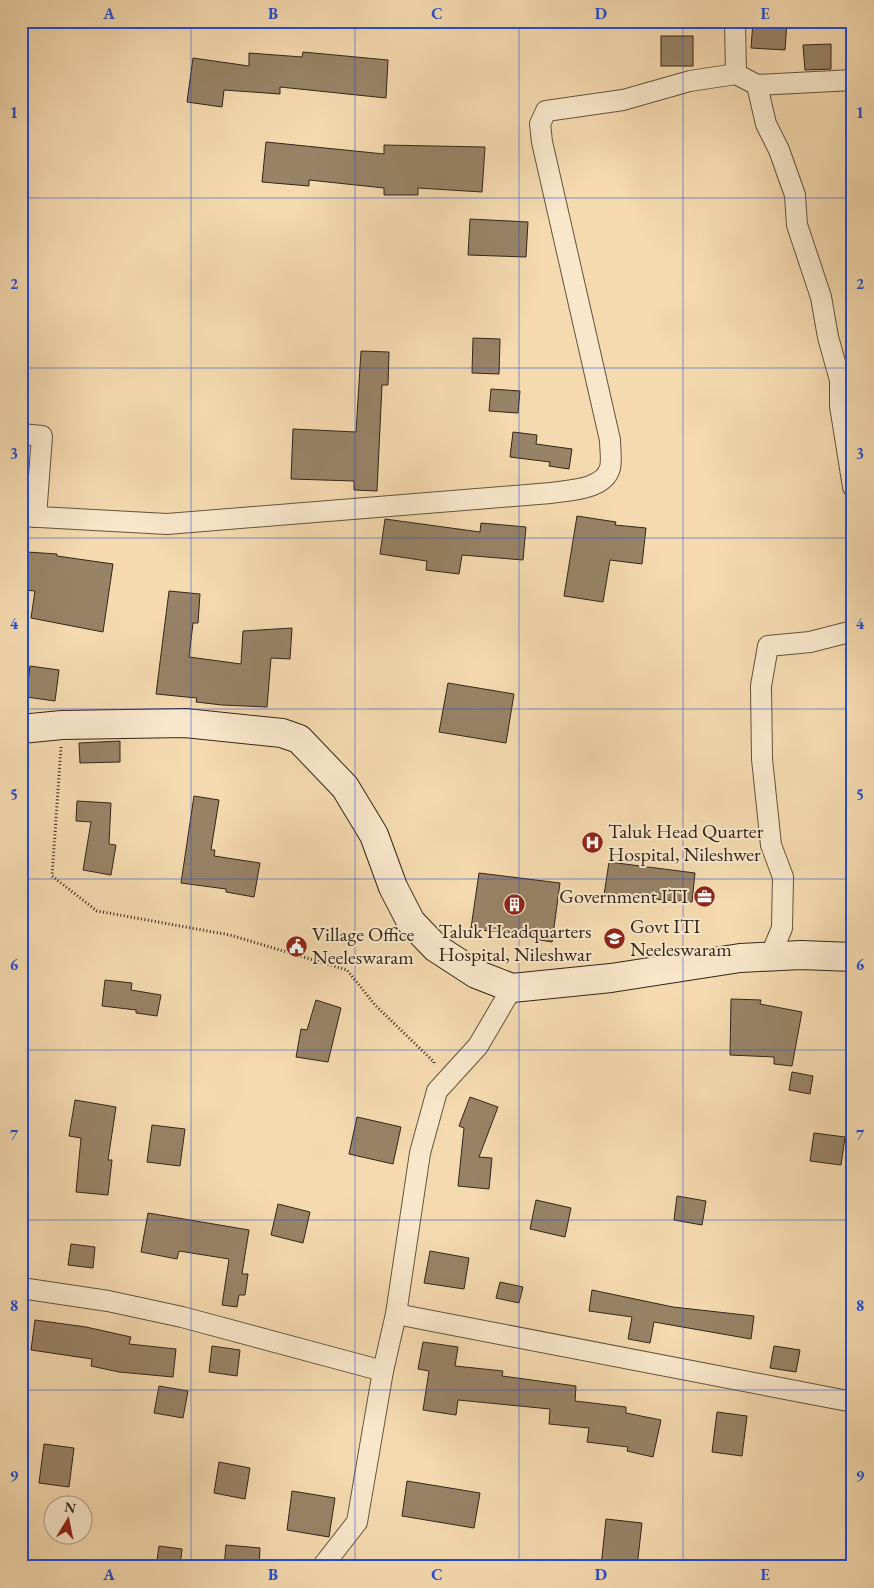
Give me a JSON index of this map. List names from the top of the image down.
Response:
{
  "places": {
    "hospital": ["Taluk Head Quarter Hospital, Nileshwer"],
    "office": ["Government ITI"],
    "building": ["Taluk Headquarters Hospital, Nileshwar"],
    "school or university": ["Govt ITI Neeleswaram"],
    "public building": ["Village Office Neeleswaram"]
  },
  "north": "top",
  "grid": {
    "columns": [
      "A",
      "B",
      "C",
      "D",
      "E"
    ],
    "rows": [
      "1",
      "2",
      "3",
      "4",
      "5",
      "6",
      "7",
      "8",
      "9"
    ]
  }
}
